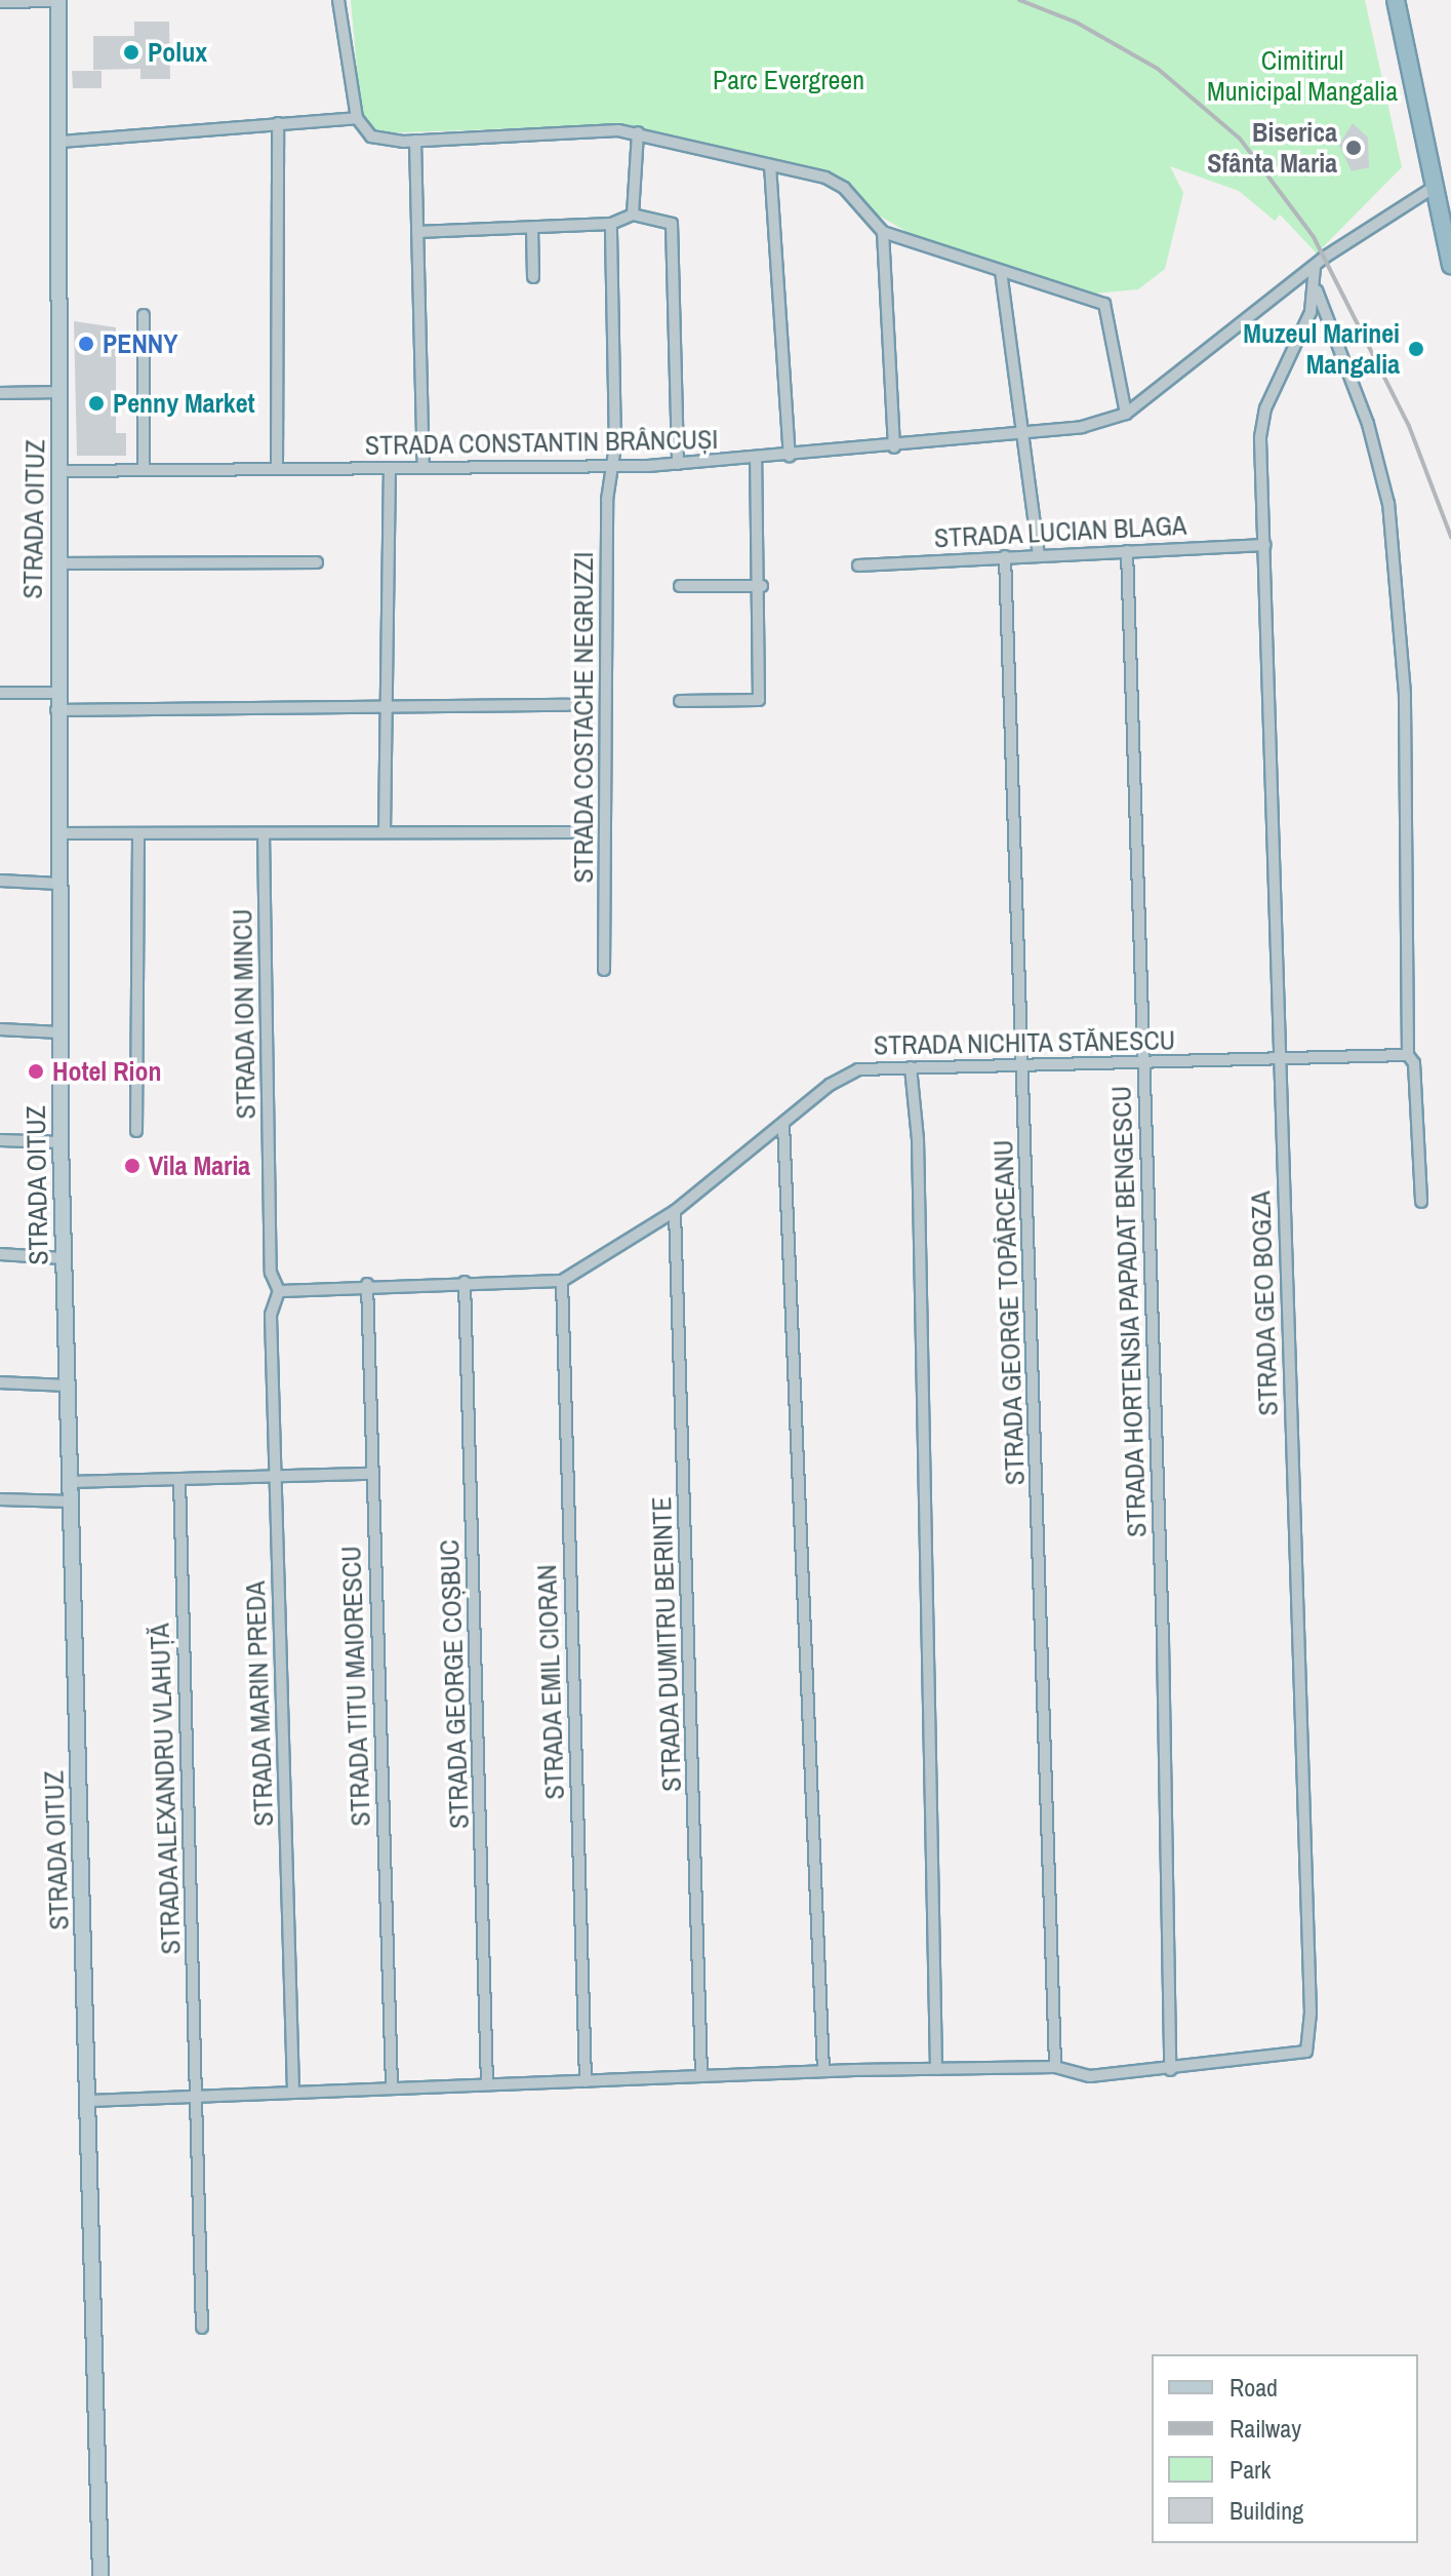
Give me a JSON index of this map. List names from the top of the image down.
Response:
{
  "streets": {
    "main road": ["STRADA OITUZ"],
    "street": [
      "STRADA CONSTANTIN BRÂNCUȘI",
      "STRADA LUCIAN BLAGA",
      "STRADA COSTACHE NEGRUZZI",
      "STRADA ION MINCU",
      "STRADA NICHITA STĂNESCU",
      "STRADA GEO BOGZA",
      "STRADA HORTENSIA PAPADAT BENGESCU",
      "STRADA GEORGE TOPÂRCEANU",
      "STRADA DUMITRU BERINTE",
      "STRADA EMIL CIORAN",
      "STRADA GEORGE COȘBUC",
      "STRADA TITU MAIORESCU",
      "STRADA MARIN PREDA",
      "STRADA ALEXANDRU VLAHUȚĂ"
    ]
  },
  "crossings": [
    ["STRADA CONSTANTIN BRÂNCUȘI", "STRADA OITUZ"],
    ["STRADA CONSTANTIN BRÂNCUȘI", "STRADA COSTACHE NEGRUZZI"],
    ["STRADA LUCIAN BLAGA", "STRADA GEO BOGZA"],
    ["STRADA LUCIAN BLAGA", "STRADA HORTENSIA PAPADAT BENGESCU"],
    ["STRADA LUCIAN BLAGA", "STRADA GEORGE TOPÂRCEANU"],
    ["STRADA ION MINCU", "STRADA MARIN PREDA"],
    ["STRADA NICHITA STĂNESCU", "STRADA GEO BOGZA"],
    ["STRADA NICHITA STĂNESCU", "STRADA HORTENSIA PAPADAT BENGESCU"],
    ["STRADA NICHITA STĂNESCU", "STRADA GEORGE TOPÂRCEANU"],
    ["STRADA NICHITA STĂNESCU", "STRADA DUMITRU BERINTE"],
    ["STRADA NICHITA STĂNESCU", "STRADA EMIL CIORAN"],
    ["STRADA GEO BOGZA", "STRADA HORTENSIA PAPADAT BENGESCU"]
  ],
  "parks": ["Cimitirul Municipal Mangalia", "Parc Evergreen"],
  "places": [
    "Polux",
    "Biserica Sfânta Maria",
    "PENNY",
    "Muzeul Marinei Mangalia",
    "Penny Market",
    "Hotel Rion",
    "Vila Maria"
  ],
  "legend": [
    "Road",
    "Railway",
    "Park",
    "Building"
  ]
}
